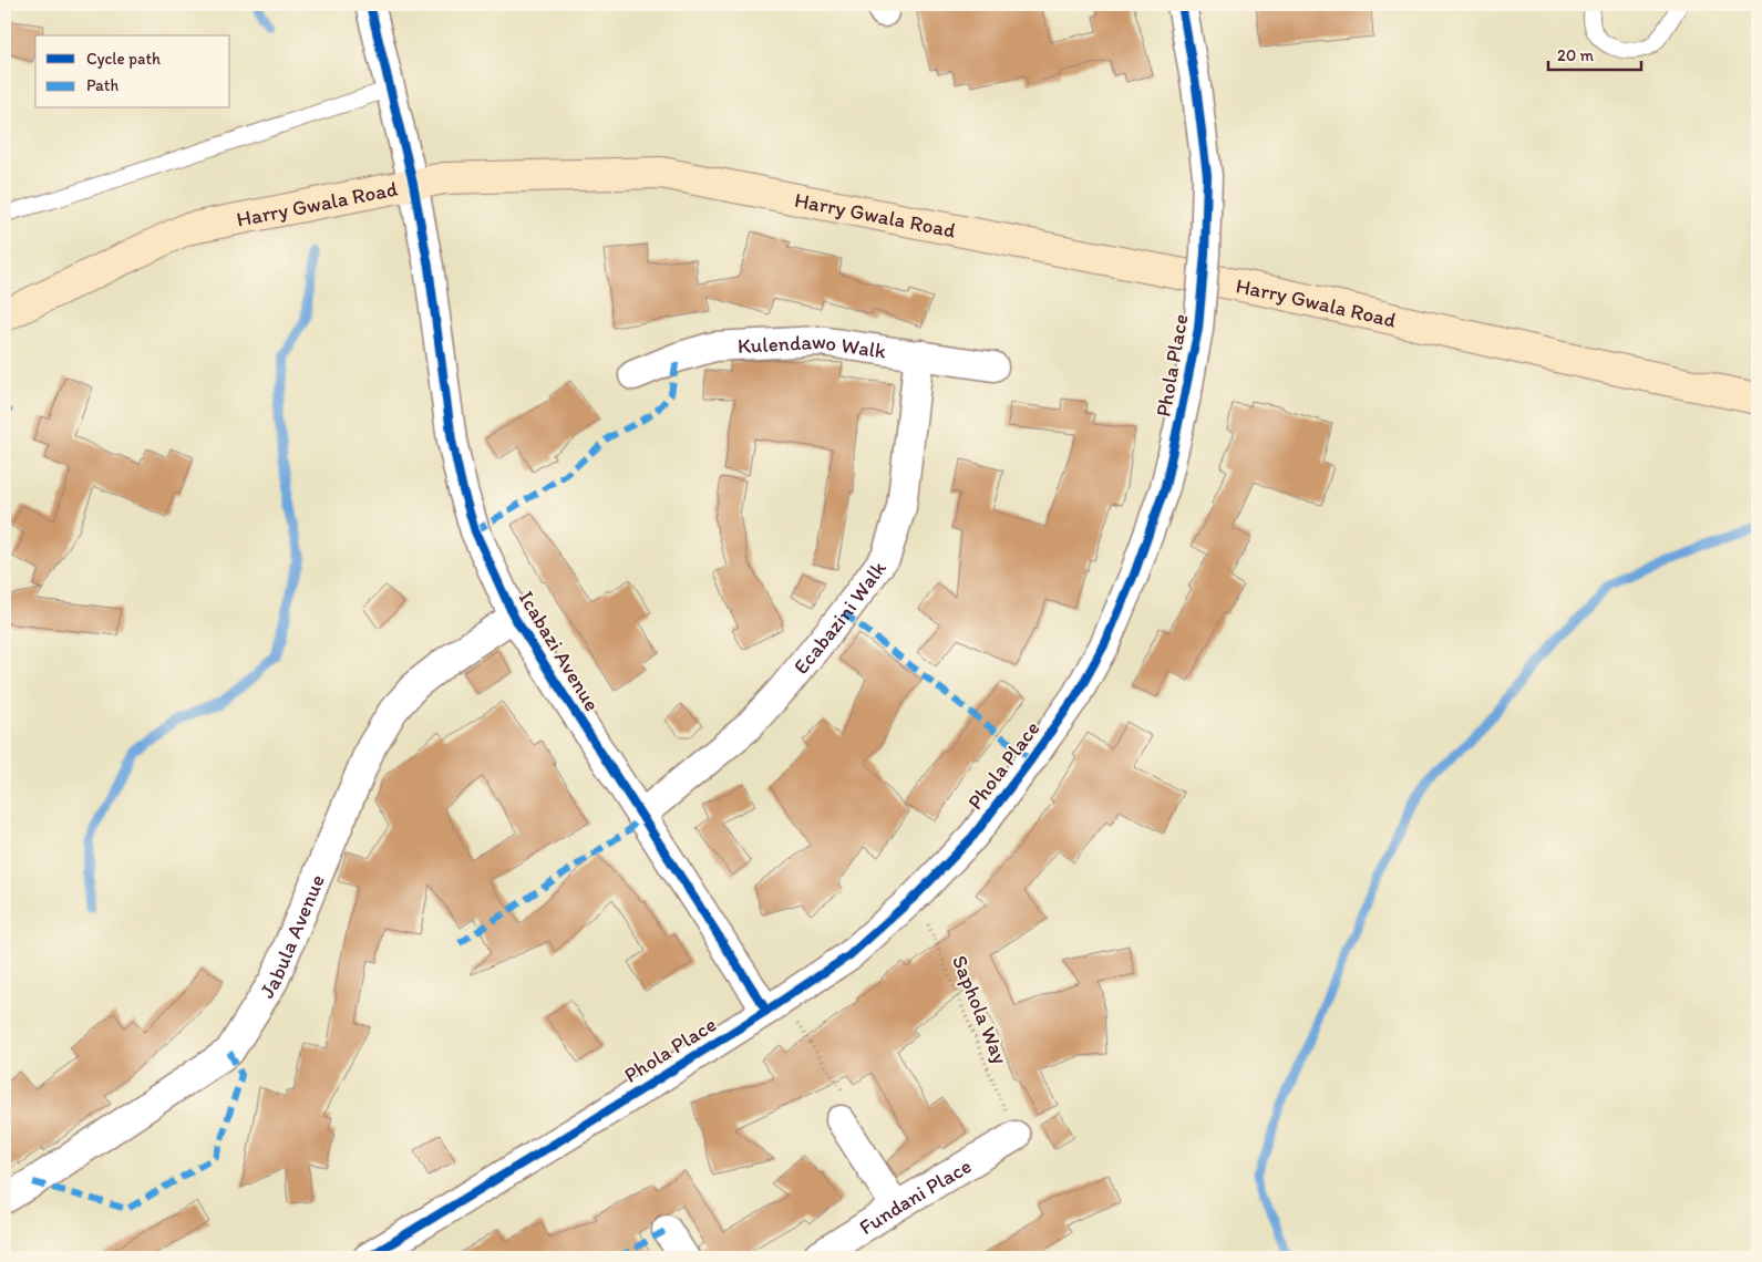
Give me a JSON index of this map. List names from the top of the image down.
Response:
{
  "streets": {
    "main road": ["Harry Gwala Road"],
    "street": [
      "Kulendawo Walk",
      "Phola Place",
      "Ecabazini Walk",
      "Icabazi Avenue",
      "Jabula Avenue",
      "Fundani Place"
    ],
    "path": ["Saphola Way"]
  },
  "crossings": [
    ["Harry Gwala Road", "Icabazi Avenue"],
    ["Kulendawo Walk", "Ecabazini Walk"],
    ["Phola Place", "Icabazi Avenue"],
    ["Phola Place", "Saphola Way"],
    ["Ecabazini Walk", "Icabazi Avenue"],
    ["Icabazi Avenue", "Jabula Avenue"],
    ["Saphola Way", "Fundani Place"]
  ],
  "legend": ["Cycle path", "Path"],
  "scale_bar": "20 m"
}
